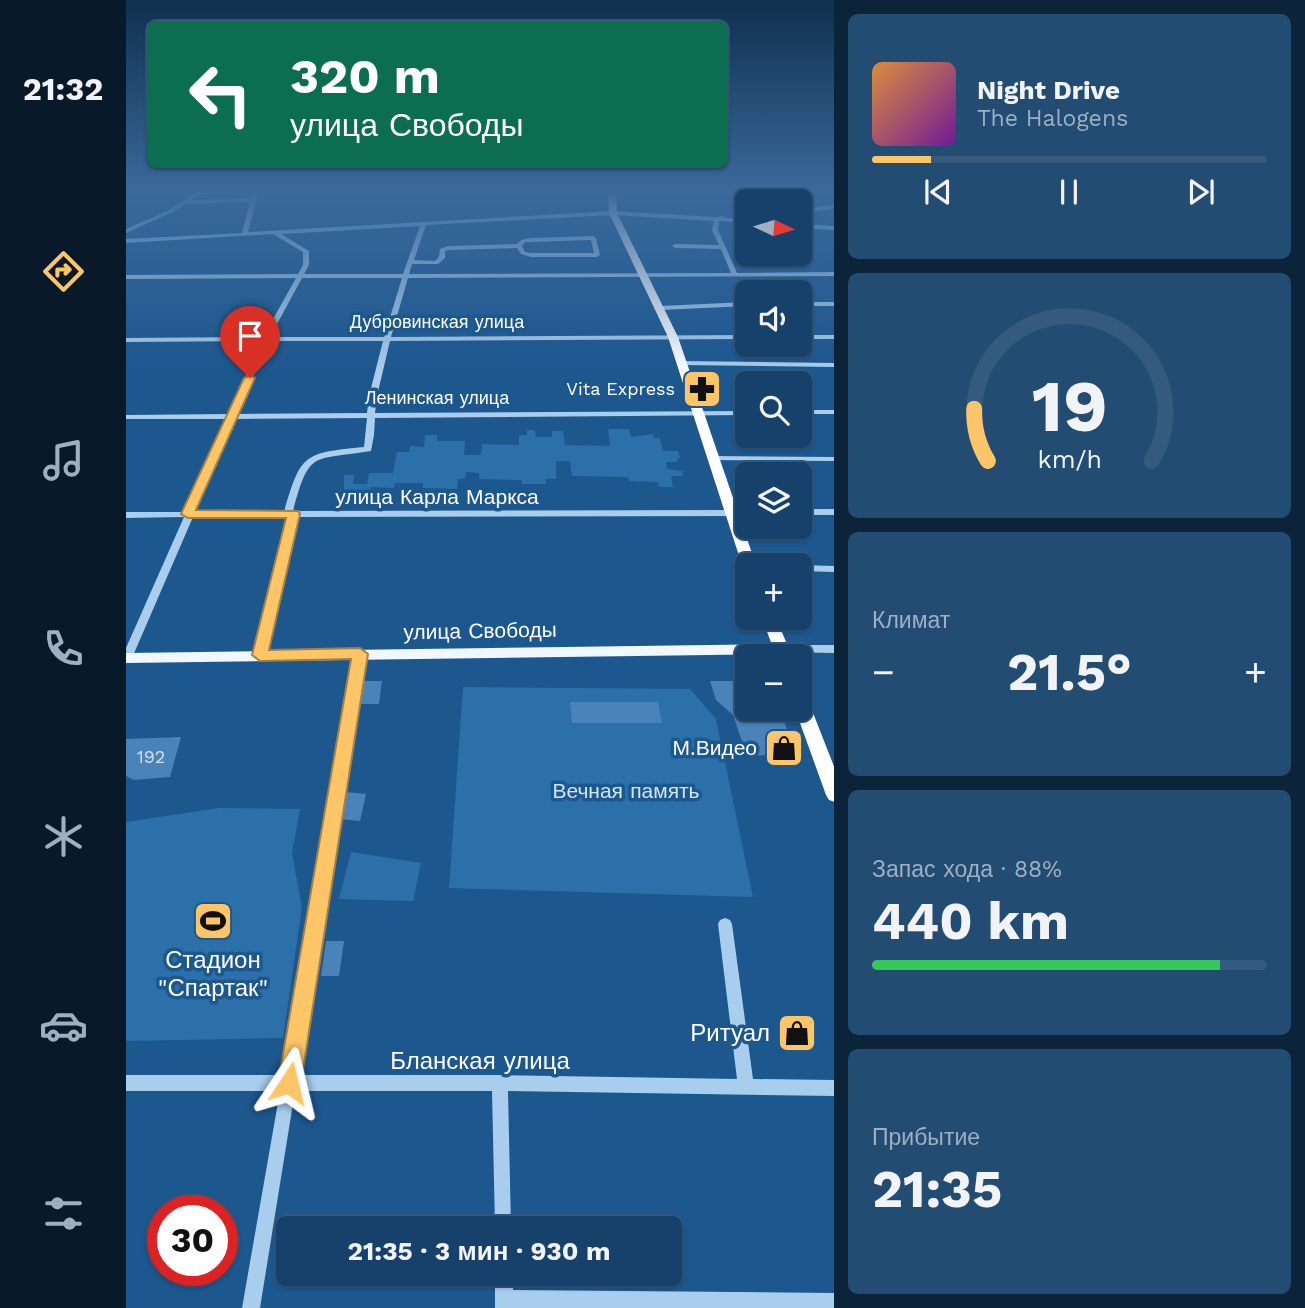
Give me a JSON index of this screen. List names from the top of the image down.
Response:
{
  "streets": {
    "main road": ["улица Свободы"],
    "street": [
      "Дубровинская улица",
      "Ленинская улица",
      "улица Карла Маркса",
      "Бланская улица"
    ]
  },
  "parks": ["Вечная память"],
  "places": {
    "pharmacy": ["Vita Express"],
    "shop": ["М.Видео", "Ритуал"],
    "sports": ["Стадион \"Спартак\""]
  },
  "house_numbers": ["192"],
  "north": "right",
  "page": {
    "tabs": "21:32",
    "turn": ["320 m", "улица Свободы"],
    "song": ["Night Drive", "The Halogens"],
    "map_buttons": ["+", "−"],
    "tile": [
      "Климат",
      ["Запас хода · 88%", "440 km"],
      ["Прибытие", "21:35"]
    ],
    "heat": ["−", "21.5°", "+"],
    "limit": "30",
    "trip": "21:35 · 3 мин · 930 m",
    "gauge": ["19", "km/h"]
  }
}
